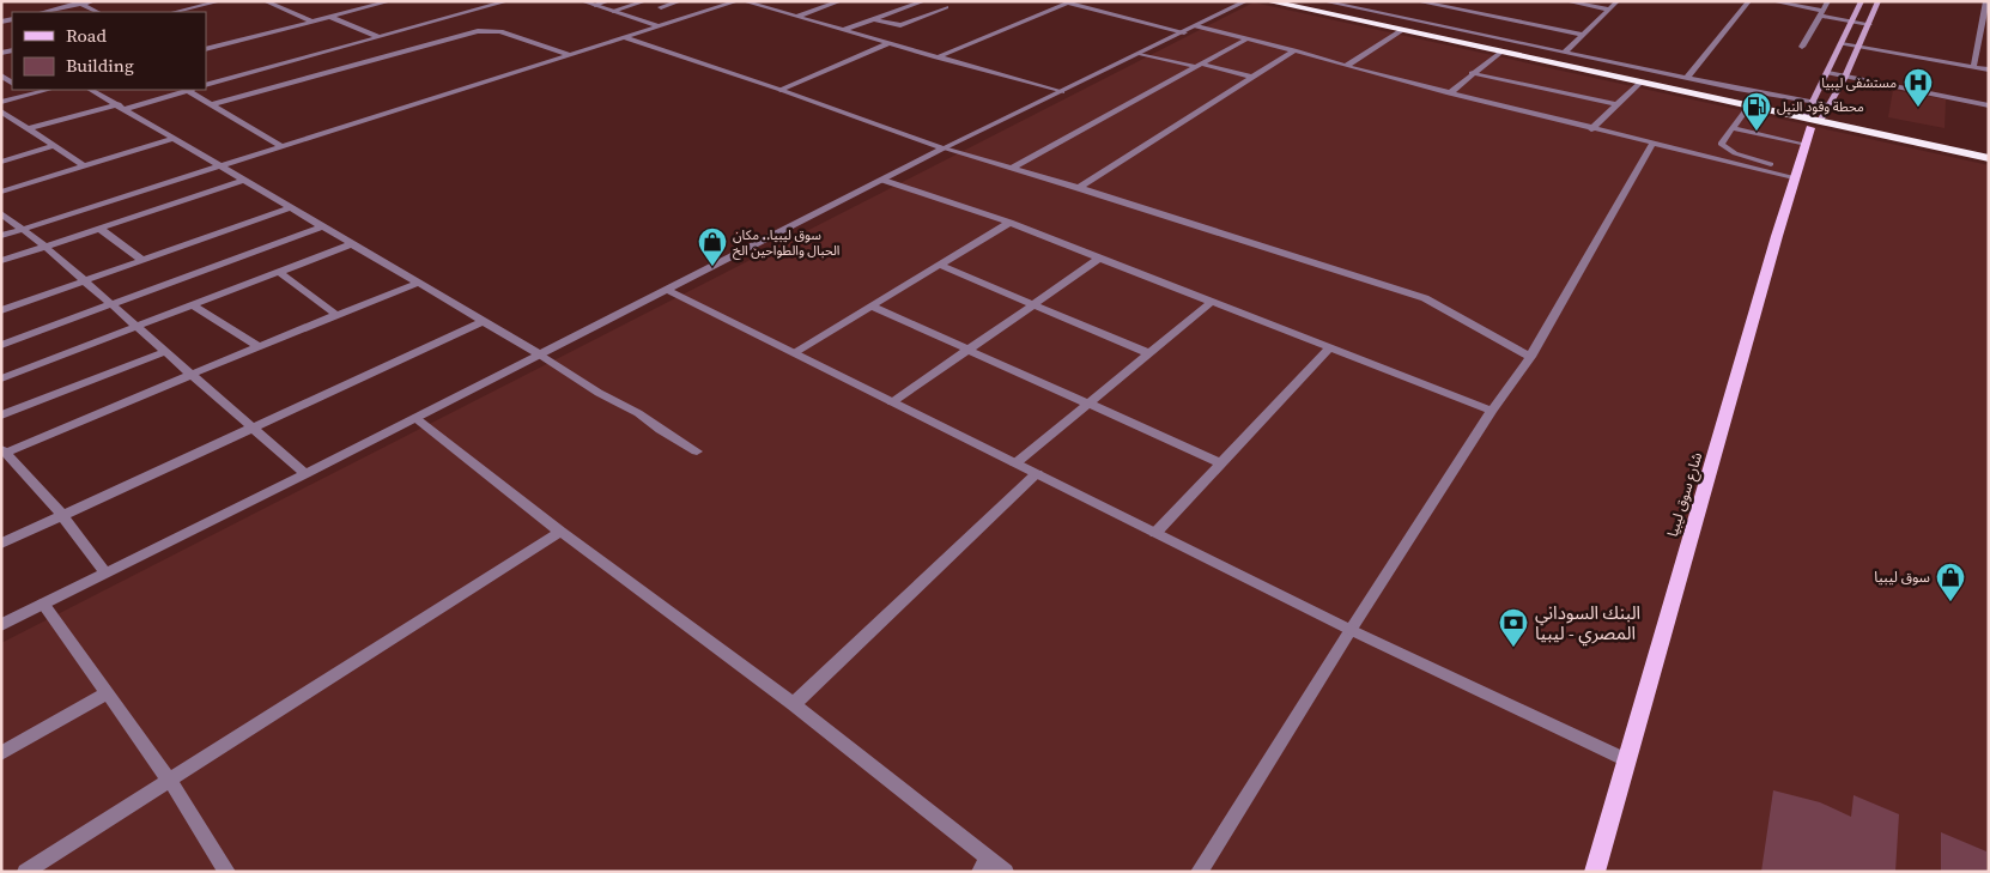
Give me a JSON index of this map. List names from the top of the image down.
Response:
{
  "streets": {
    "main road": ["شارع سوق ليبيا"]
  },
  "places": {
    "hospital": ["مستشفى ليبيا"],
    "fuel station": ["محطة وقود النيل"],
    "shop": ["سوق ليبيا.. مكان الحبال والطواحين الخ", "سوق ليبيا"],
    "bank": ["البنك السوداني المصري - ليبيا"]
  },
  "legend": ["Road", "Building"]
}
